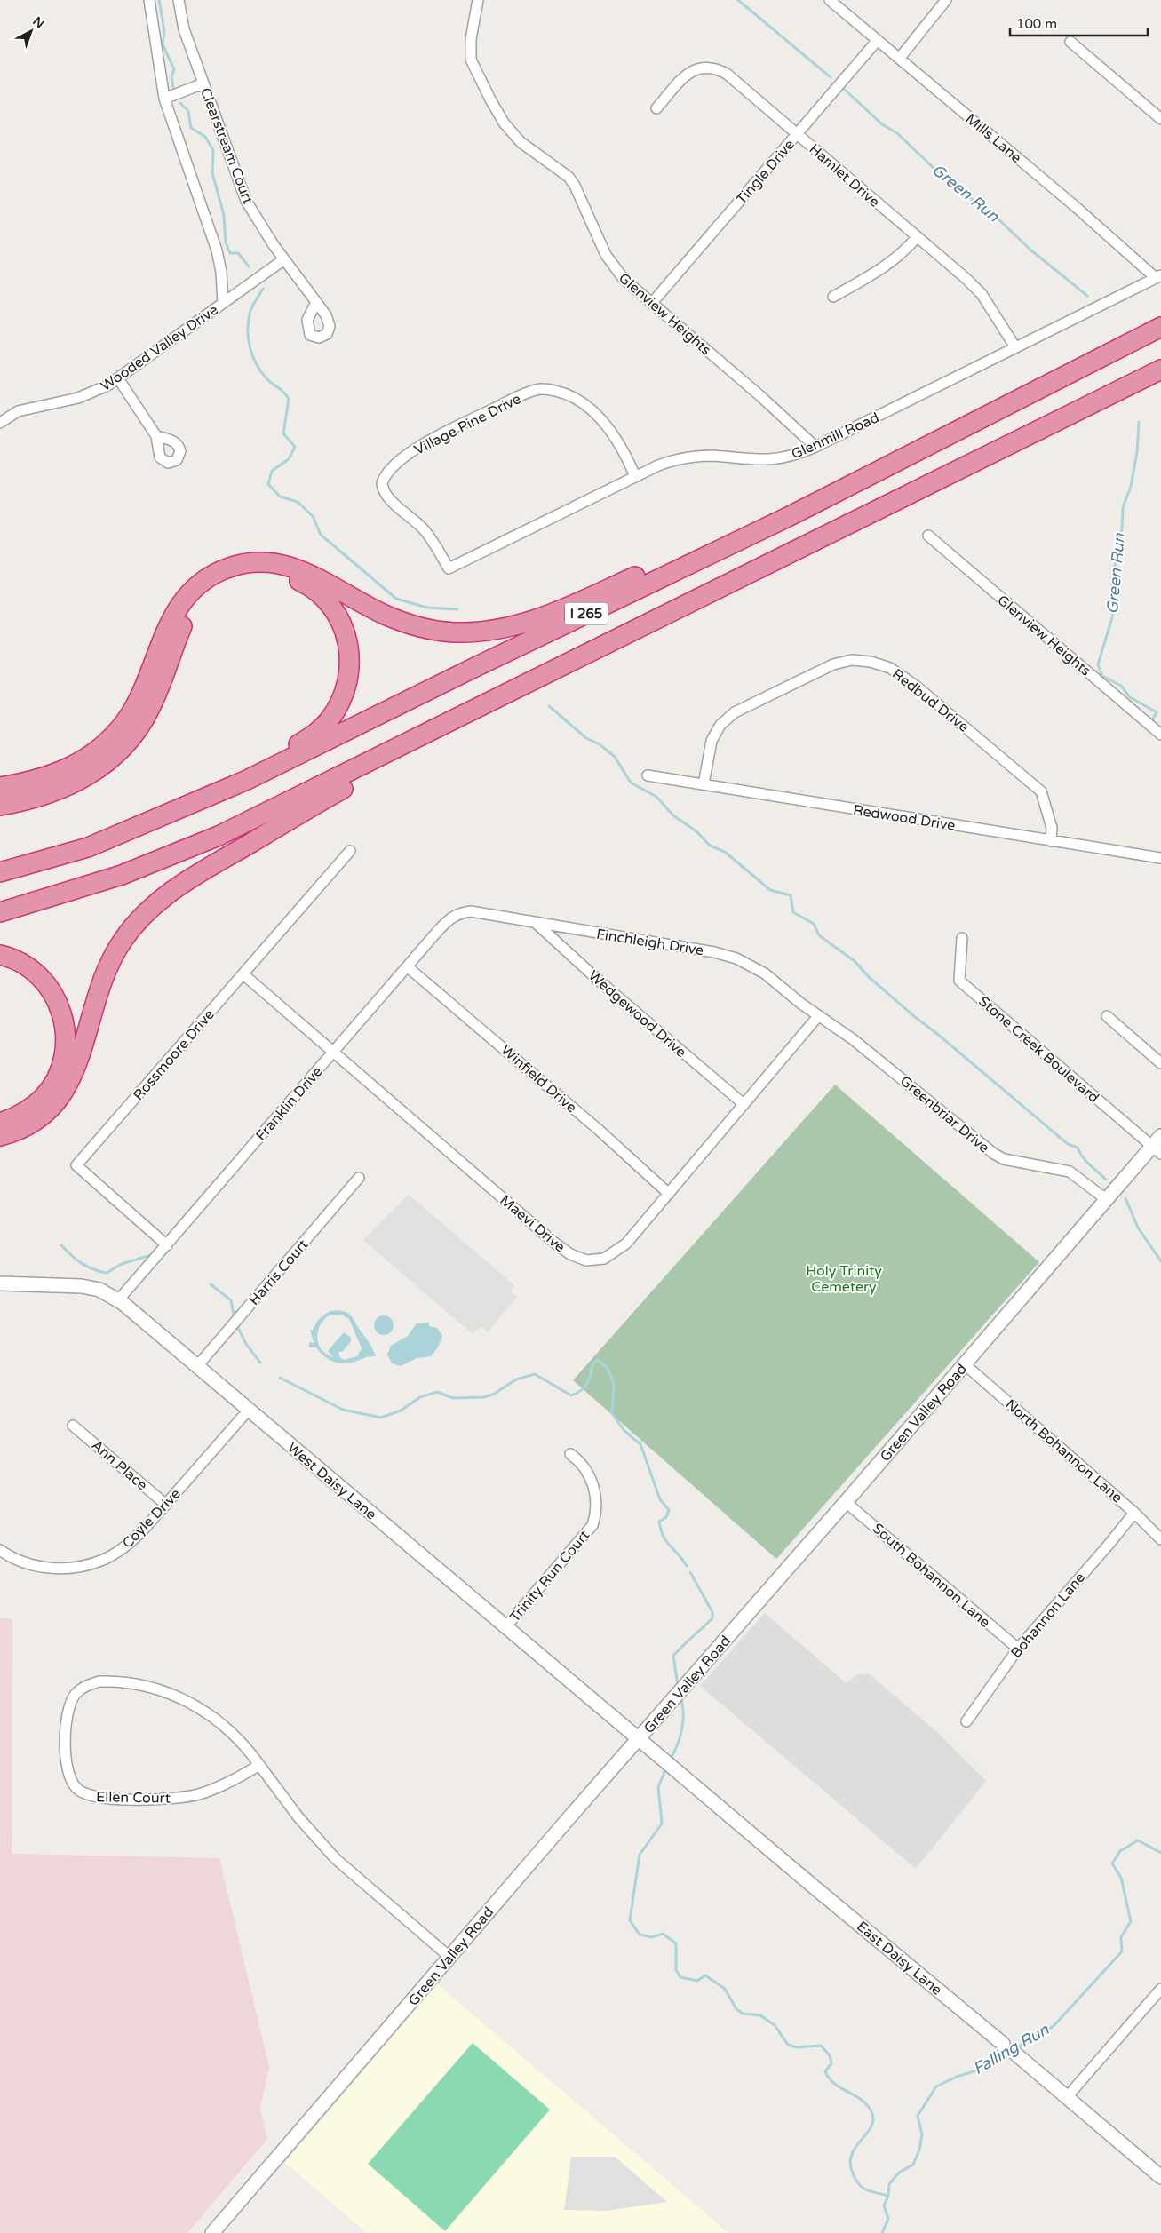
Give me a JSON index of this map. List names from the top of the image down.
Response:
{
  "streets": {
    "highway": ["I 265"],
    "street": [
      "Mills Lane",
      "Clearstream Court",
      "Tingle Drive",
      "Hamlet Drive",
      "Glenview Heights",
      "Wooded Valley Drive",
      "Village Pine Drive",
      "Glenmill Road",
      "Redbud Drive",
      "Redwood Drive",
      "Finchleigh Drive",
      "Wedgewood Drive",
      "Stone Creek Boulevard",
      "Rossmoore Drive",
      "Winfield Drive",
      "Franklin Drive",
      "Greenbriar Drive",
      "Maevi Drive",
      "Harris Court",
      "Green Valley Road",
      "North Bohannon Lane",
      "Ann Place",
      "West Daisy Lane",
      "Coyle Drive",
      "South Bohannon Lane",
      "Trinity Run Court",
      "Bohannon Lane",
      "Ellen Court",
      "East Daisy Lane"
    ]
  },
  "crossings": [
    ["Mills Lane", "Tingle Drive"],
    ["Mills Lane", "Glenmill Road"],
    ["Clearstream Court", "Wooded Valley Drive"],
    ["Tingle Drive", "Hamlet Drive"],
    ["Tingle Drive", "Glenview Heights"],
    ["Hamlet Drive", "Glenmill Road"],
    ["Glenview Heights", "Glenmill Road"],
    ["Village Pine Drive", "Glenmill Road"],
    ["Redbud Drive", "Redwood Drive"],
    ["Finchleigh Drive", "Wedgewood Drive"],
    ["Finchleigh Drive", "Franklin Drive"],
    ["Finchleigh Drive", "Greenbriar Drive"],
    ["Finchleigh Drive", "Maevi Drive"],
    ["Wedgewood Drive", "Maevi Drive"],
    ["Stone Creek Boulevard", "Green Valley Road"],
    ["Rossmoore Drive", "Franklin Drive"],
    ["Rossmoore Drive", "Maevi Drive"],
    ["Winfield Drive", "Franklin Drive"],
    ["Winfield Drive", "Maevi Drive"],
    ["Franklin Drive", "Maevi Drive"],
    ["Franklin Drive", "West Daisy Lane"],
    ["Greenbriar Drive", "Maevi Drive"],
    ["Greenbriar Drive", "Green Valley Road"],
    ["Harris Court", "West Daisy Lane"],
    ["Green Valley Road", "North Bohannon Lane"],
    ["Green Valley Road", "West Daisy Lane"],
    ["Green Valley Road", "South Bohannon Lane"],
    ["Green Valley Road", "Ellen Court"],
    ["Green Valley Road", "East Daisy Lane"],
    ["North Bohannon Lane", "Bohannon Lane"],
    ["Ann Place", "Coyle Drive"],
    ["West Daisy Lane", "Coyle Drive"],
    ["West Daisy Lane", "Trinity Run Court"],
    ["West Daisy Lane", "East Daisy Lane"],
    ["South Bohannon Lane", "Bohannon Lane"]
  ],
  "water": ["Green Run", "Falling Run"],
  "parks": ["Holy Trinity Cemetery"],
  "scale_bar": "100 m",
  "north": "top right"
}
